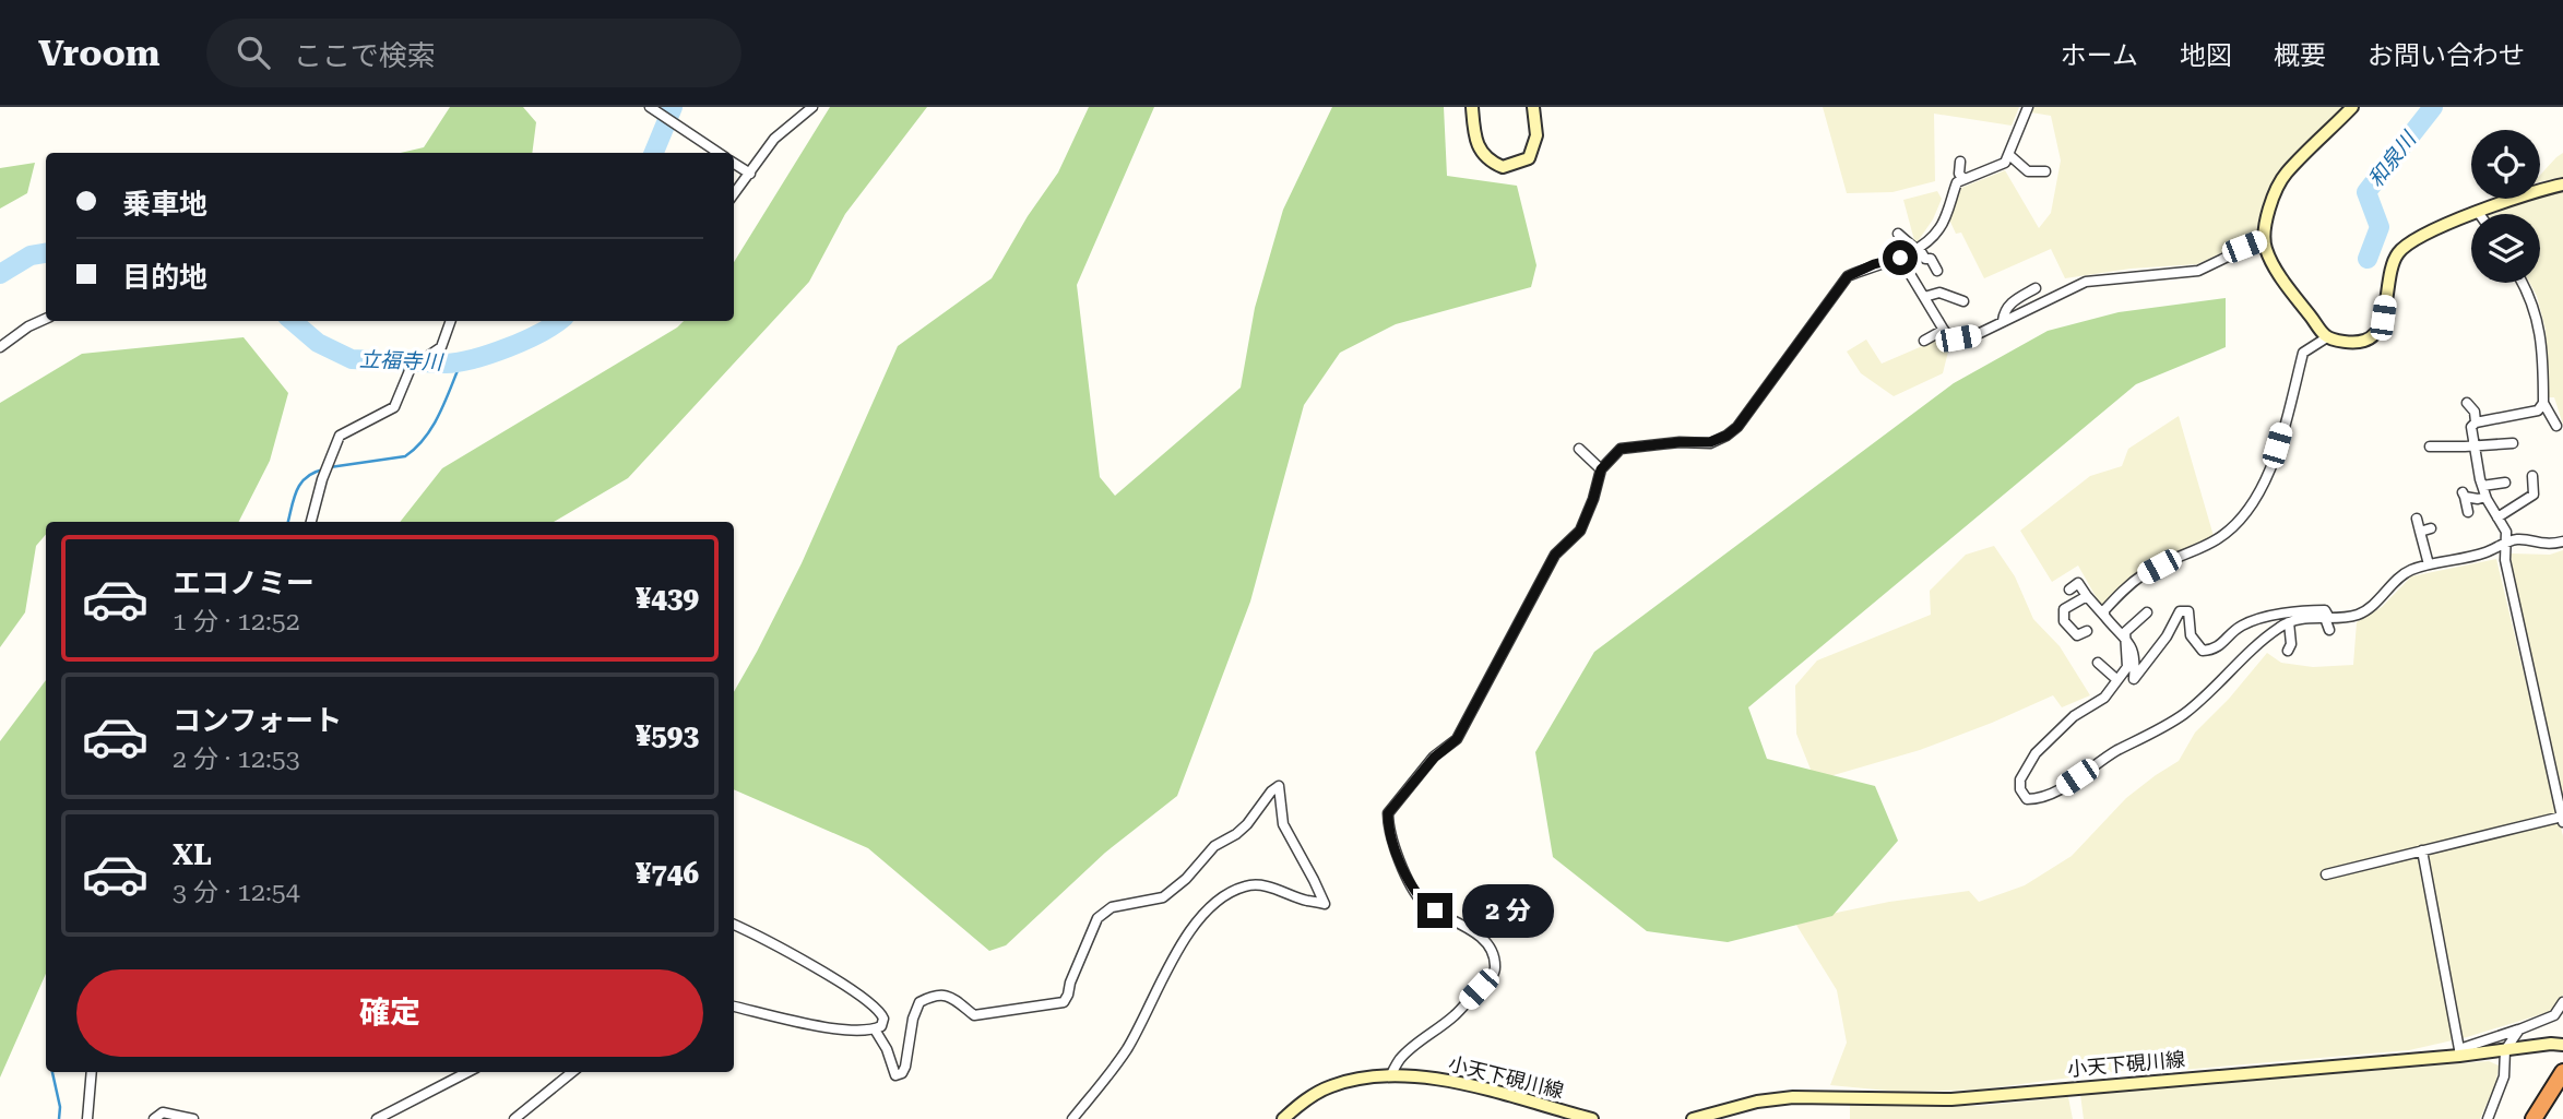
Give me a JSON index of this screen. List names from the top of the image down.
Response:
{
  "streets": {
    "main road": ["小天下硯川線"]
  },
  "water": ["和泉川", "立福寺川"],
  "page": {
    "header": "Vroom",
    "search": "ここで検索",
    "nav": [
      "ホーム",
      "地図",
      "概要",
      "お問い合わせ"
    ],
    "banner": ["乗車地", "目的地"],
    "list": [
      {
        "name": "エコノミー",
        "note": "1 分 · 12:52",
        "value": "¥439"
      },
      {
        "name": "コンフォート",
        "note": "2 分 · 12:53",
        "value": "¥593"
      },
      {
        "name": "XL",
        "note": "3 分 · 12:54",
        "value": "¥746"
      }
    ],
    "bubble": "2 分",
    "buttons": "確定"
  }
}
